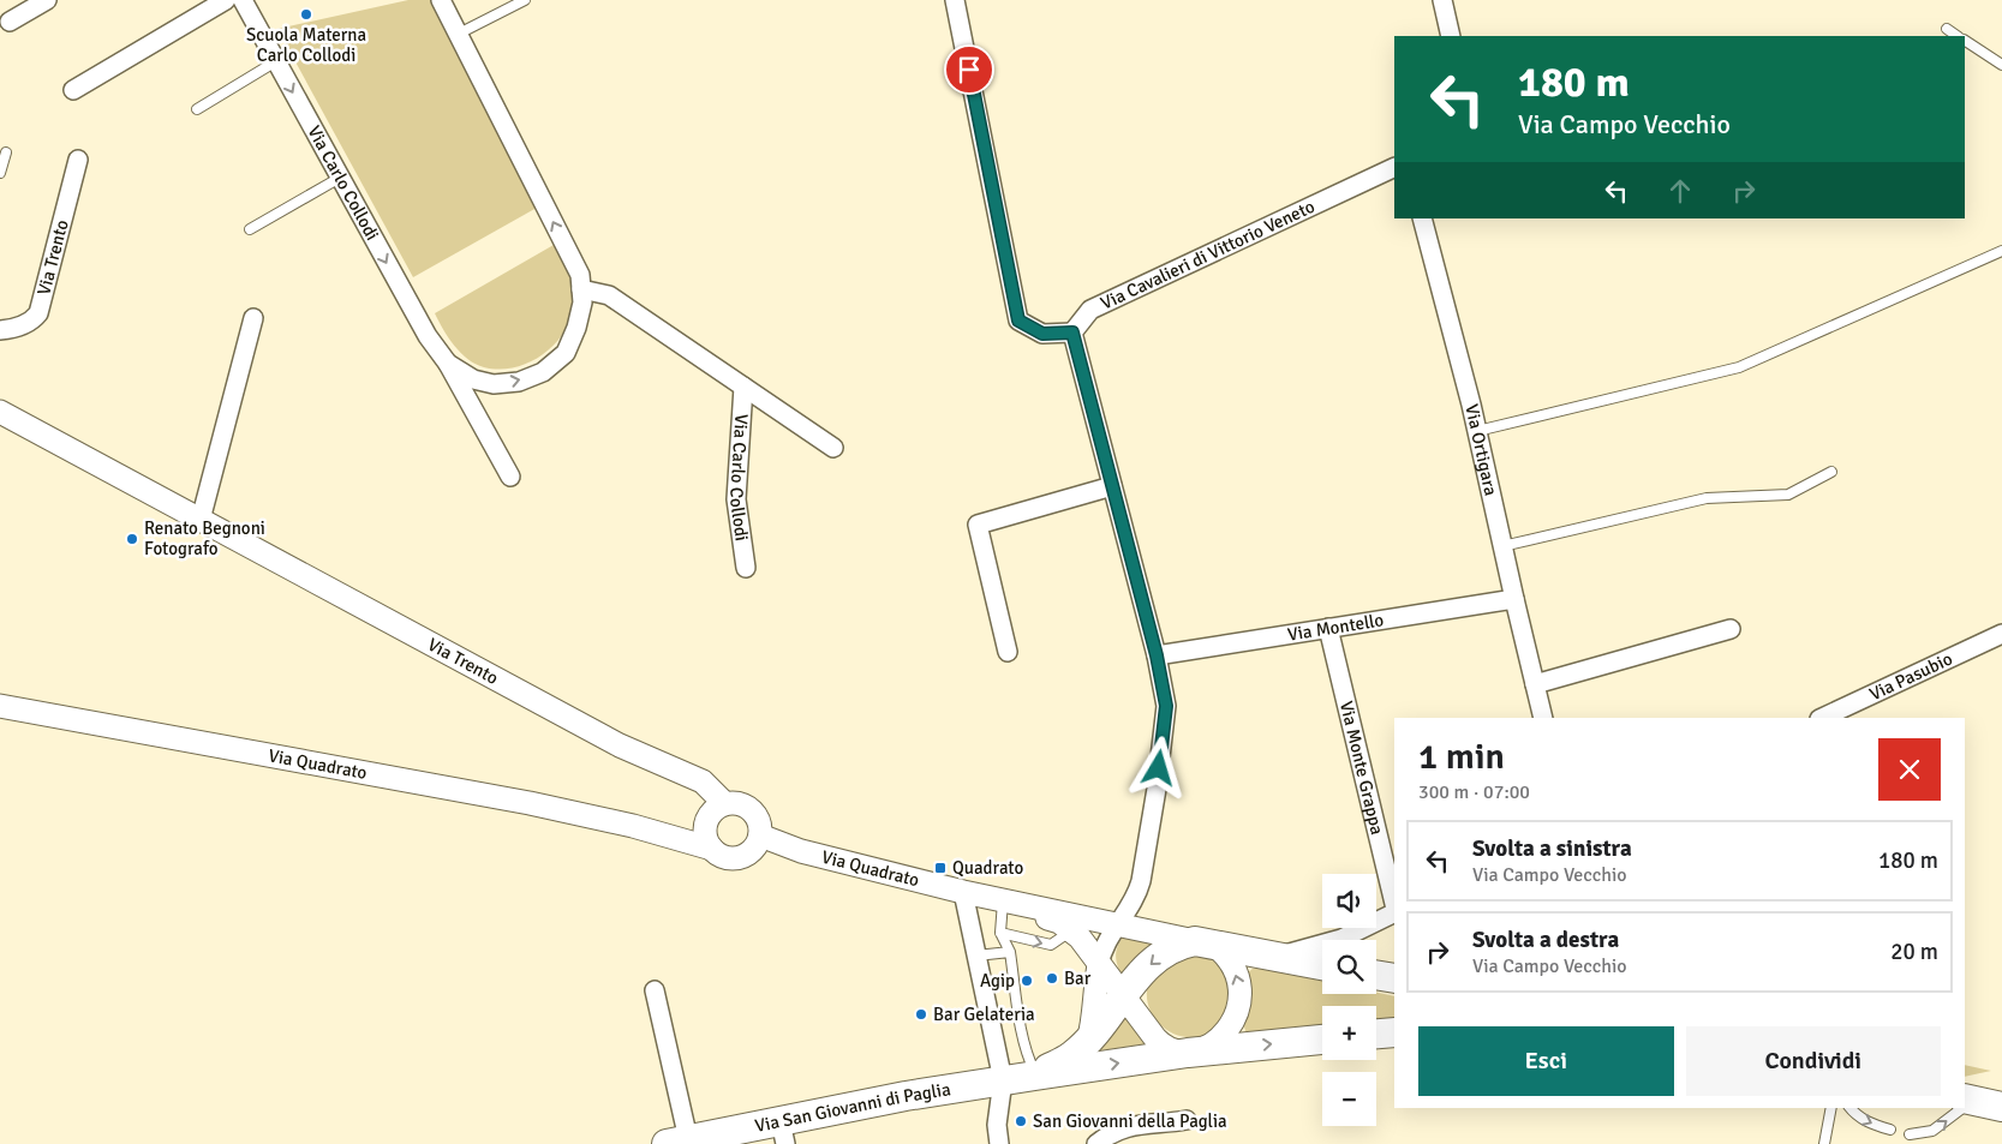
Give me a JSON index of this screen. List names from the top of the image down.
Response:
{
  "streets": {
    "main road": ["Via San Giovanni di Paglia"],
    "street": [
      "Via Carlo Collodi",
      "Via Cavalieri di Vittorio Veneto",
      "Via Trento",
      "Via Ortigara",
      "Via Montello",
      "Via Pasubio",
      "Via Quadrato",
      "Via Monte Grappa"
    ]
  },
  "crossings": [
    ["Via Trento", "Via Quadrato"],
    ["Via Ortigara", "Via Montello"],
    ["Via Montello", "Via Monte Grappa"]
  ],
  "places": {
    "other": [
      "Scuola Materna Carlo Collodi",
      "Renato Begnoni Fotografo",
      "Bar",
      "Agip",
      "Bar Gelateria",
      "San Giovanni della Paglia"
    ],
    "transit": ["Quadrato"]
  },
  "page": {
    "turn": ["180 m", "Via Campo Vecchio"],
    "heading": ["1 min", "300 m · 07:00"],
    "list": [
      {
        "name": "Svolta a sinistra",
        "note": "Via Campo Vecchio",
        "value": "180 m"
      },
      {
        "name": "Svolta a destra",
        "note": "Via Campo Vecchio",
        "value": "20 m"
      }
    ],
    "map_buttons": ["+", "−"],
    "buttons": ["Esci", "Condividi"]
  }
}
